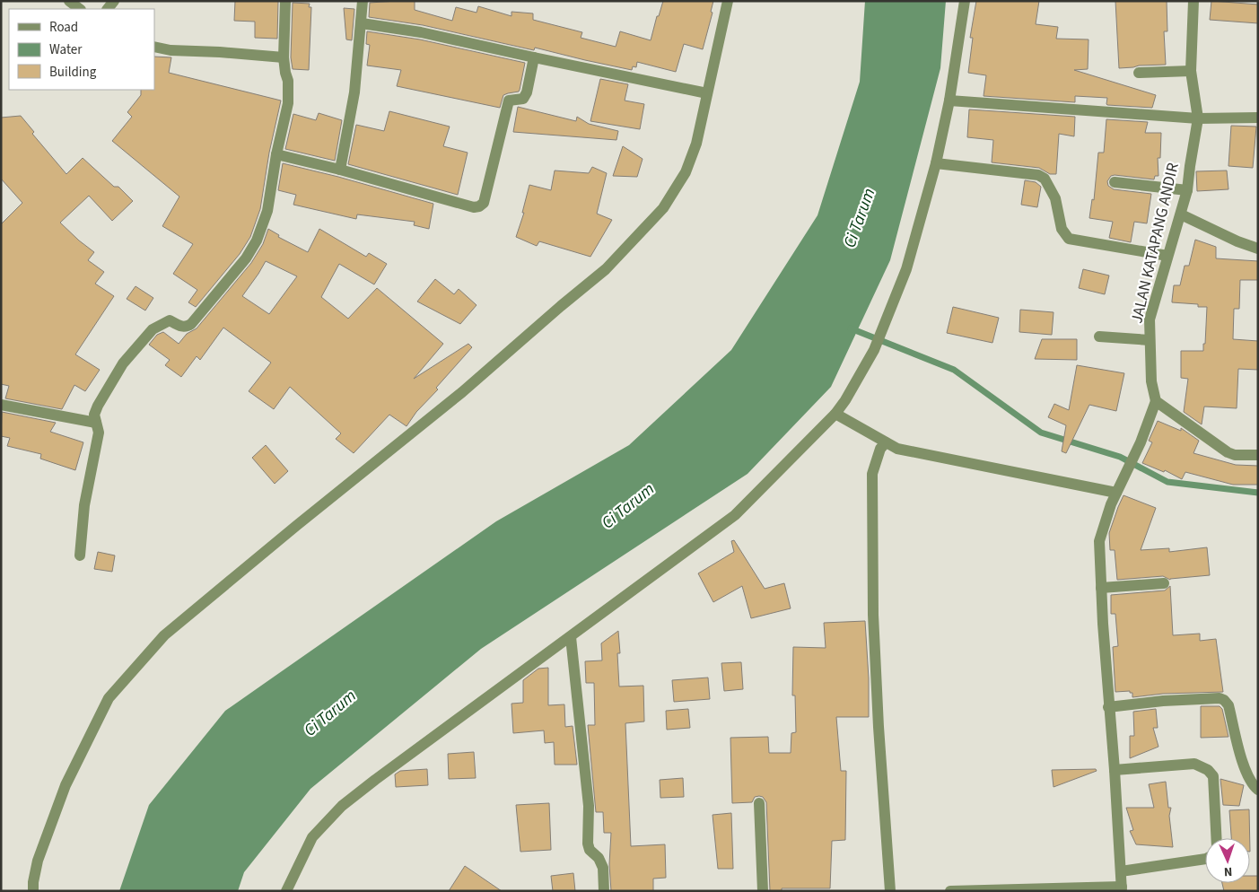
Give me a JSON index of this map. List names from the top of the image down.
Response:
{
  "streets": {
    "street": ["JALAN KATAPANG ANDIR"]
  },
  "water": ["Ci Tarum"],
  "legend": ["Road", "Water", "Building"],
  "north": "bottom"
}
